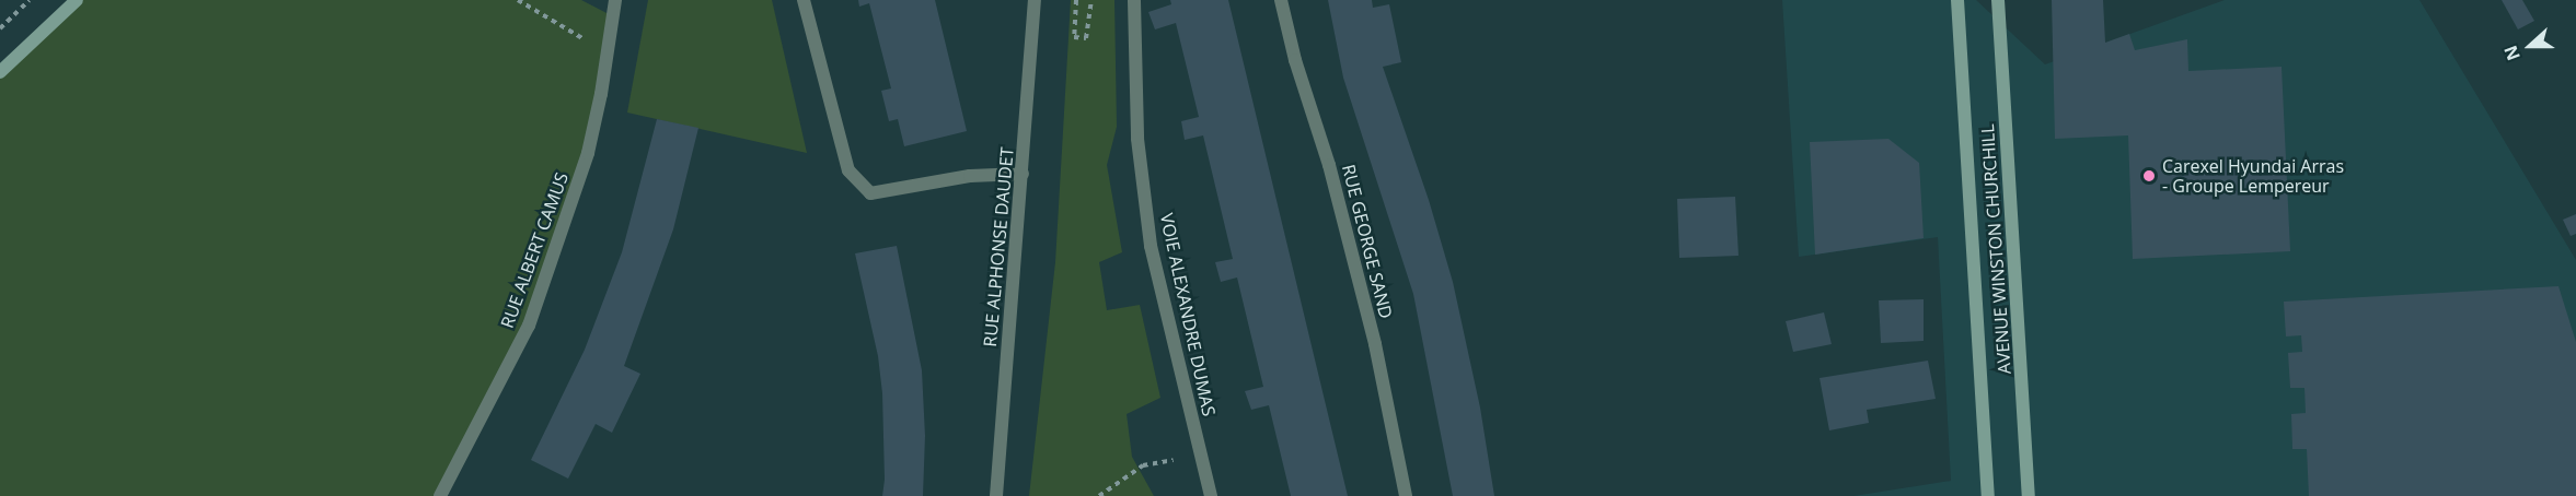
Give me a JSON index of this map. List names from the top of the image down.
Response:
{
  "streets": {
    "main road": ["AVENUE WINSTON CHURCHILL"],
    "street": [
      "RUE GEORGE SAND",
      "RUE ALPHONSE DAUDET",
      "RUE ALBERT CAMUS",
      "VOIE ALEXANDRE DUMAS"
    ]
  },
  "places": ["Carexel Hyundai Arras - Groupe Lempereur"],
  "north": "left"
}
